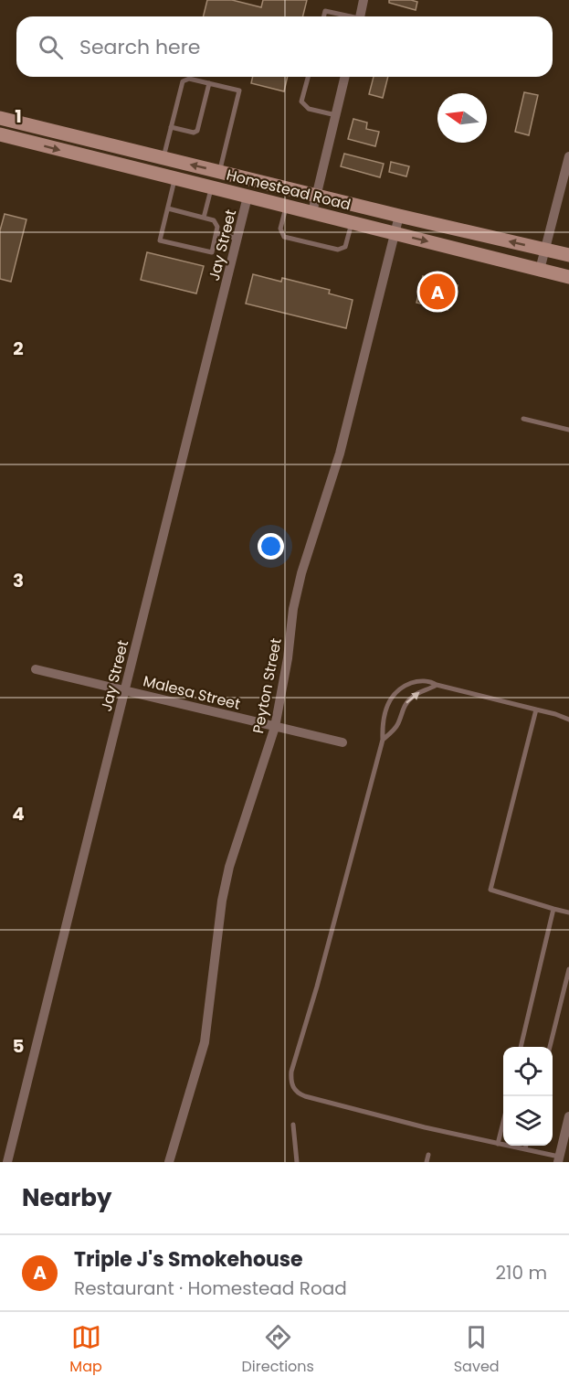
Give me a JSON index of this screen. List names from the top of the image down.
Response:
{
  "streets": {
    "main road": ["Homestead Road"],
    "street": ["Jay Street", "Peyton Street", "Malesa Street"]
  },
  "crossings": [
    ["Homestead Road", "Jay Street"],
    ["Homestead Road", "Peyton Street"],
    ["Jay Street", "Malesa Street"],
    ["Peyton Street", "Malesa Street"]
  ],
  "north": "left",
  "page": {
    "search": "Search here",
    "pins": "A",
    "heading": "Nearby",
    "list": [
      {
        "mark": "A",
        "name": "Triple J's Smokehouse",
        "note": "Restaurant · Homestead Road",
        "value": "210 m"
      }
    ],
    "nav": ["Map", "Directions", "Saved"]
  },
  "grid": {
    "rows": [
      "1",
      "2",
      "3",
      "4",
      "5"
    ]
  }
}
